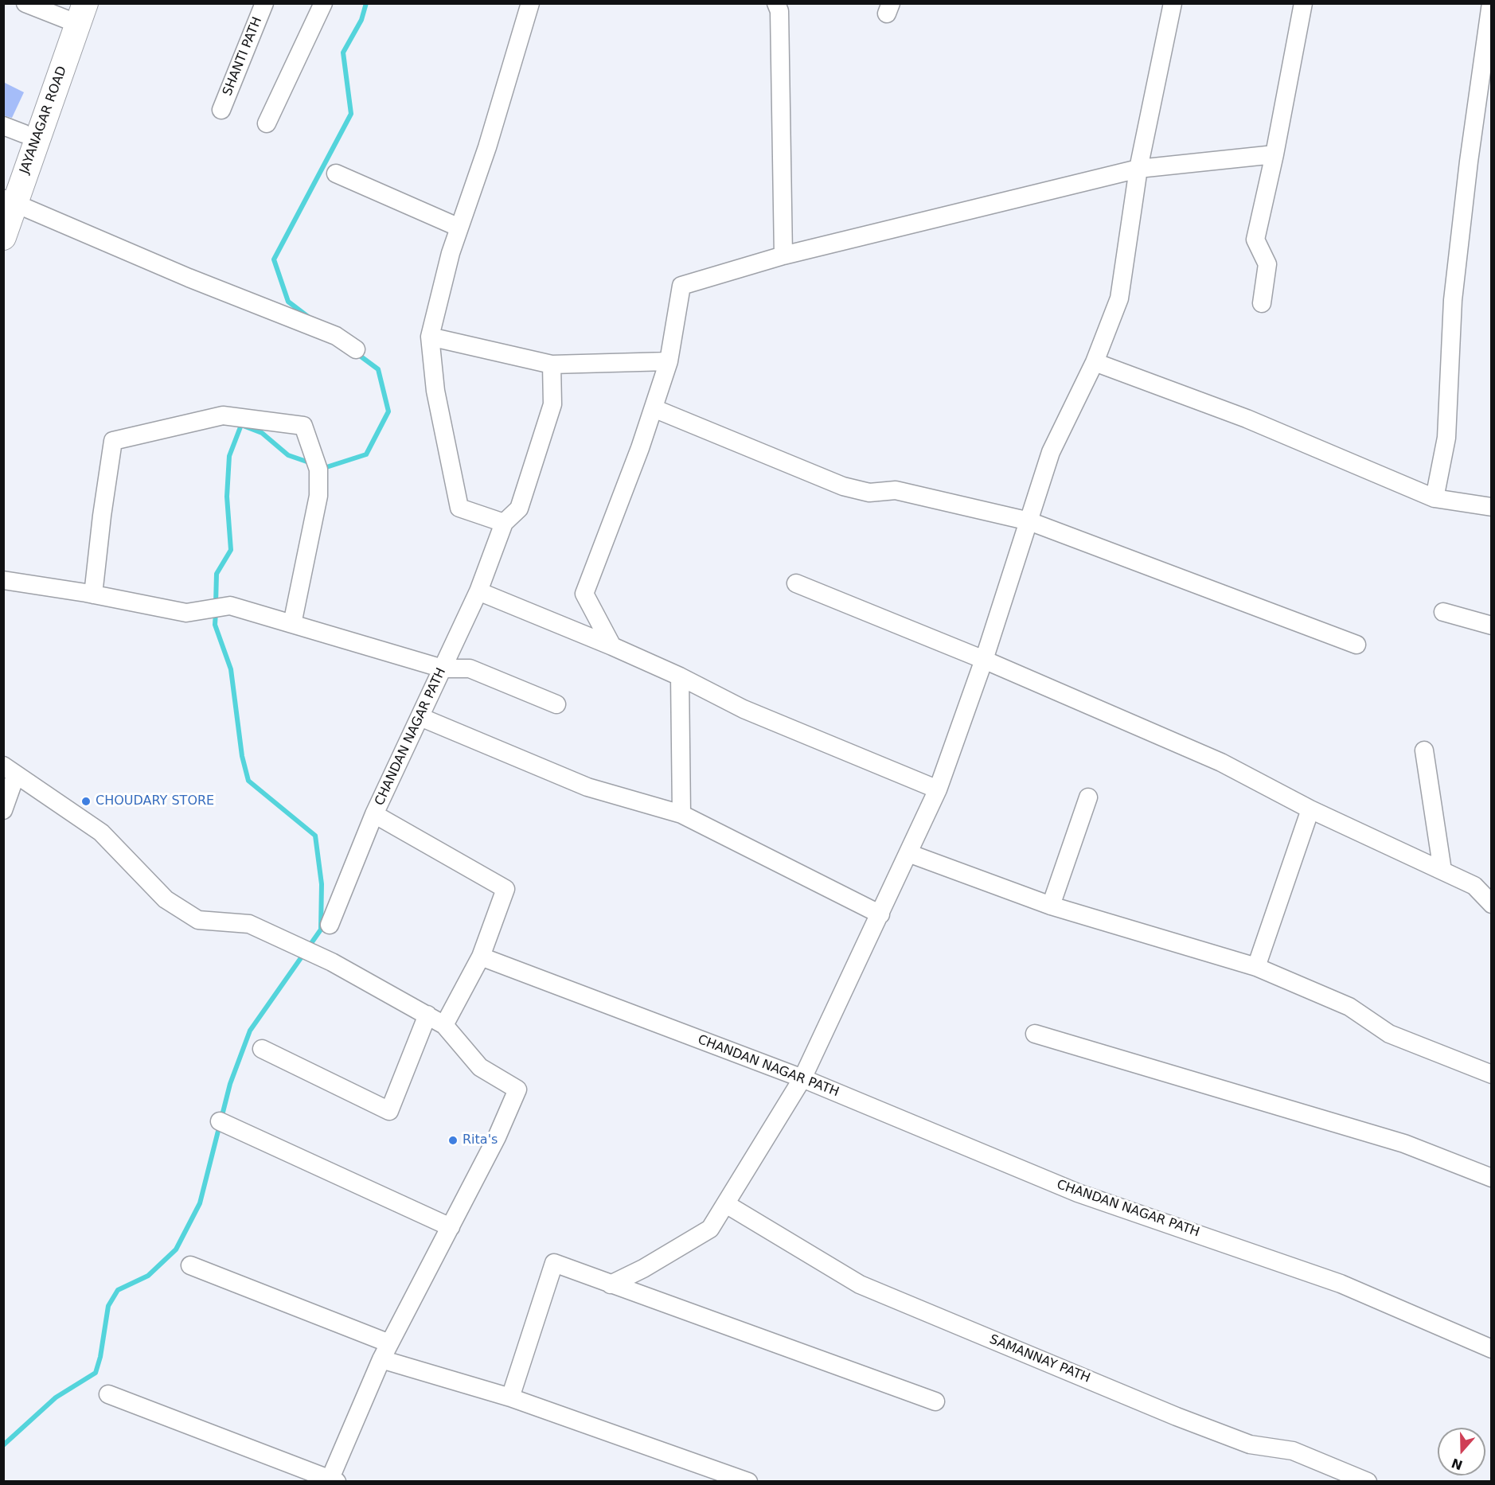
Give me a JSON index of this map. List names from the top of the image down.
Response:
{
  "streets": {
    "street": [
      "SHANTI PATH",
      "JAYANAGAR ROAD",
      "CHANDAN NAGAR PATH",
      "SAMANNAY PATH"
    ]
  },
  "places": ["CHOUDARY STORE", "Rita's"],
  "north": "bottom"
}
